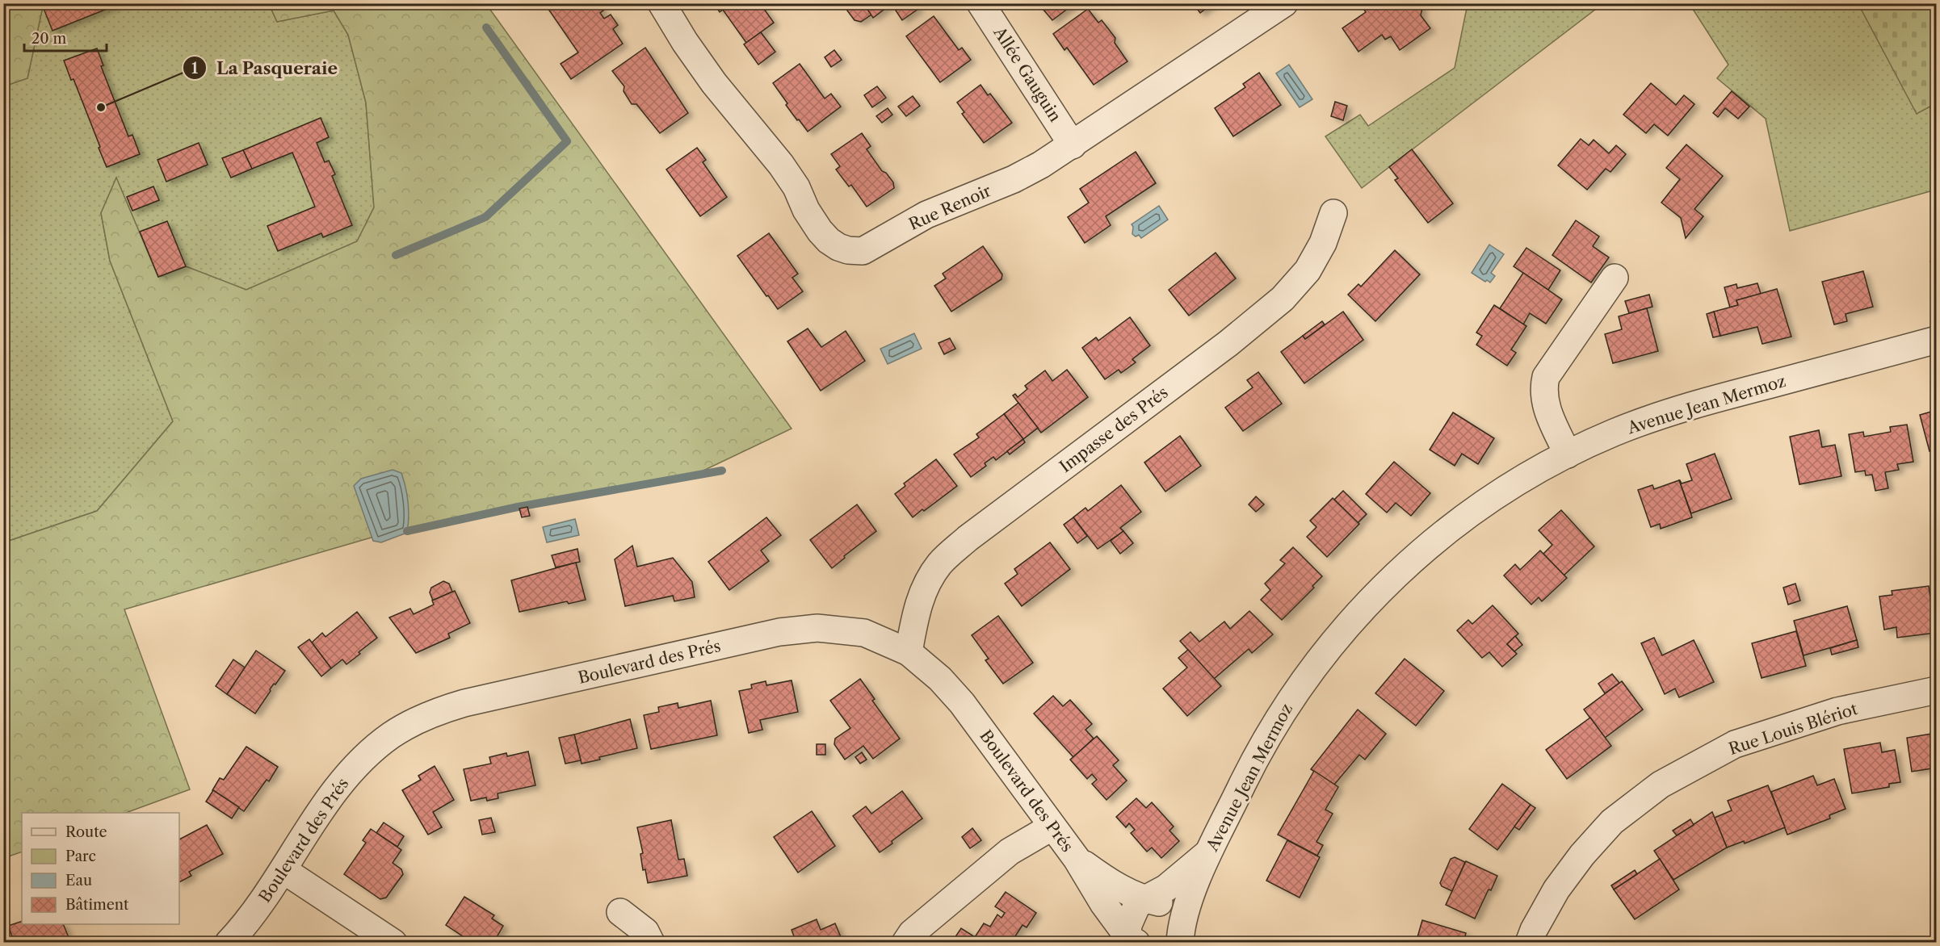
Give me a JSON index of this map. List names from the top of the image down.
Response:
{
  "streets": {
    "street": [
      "Allée Gauguin",
      "Rue Renoir",
      "Avenue Jean Mermoz",
      "Impasse des Prés",
      "Boulevard des Prés",
      "Rue Louis Blériot"
    ]
  },
  "crossings": [
    ["Allée Gauguin", "Rue Renoir"],
    ["Avenue Jean Mermoz", "Boulevard des Prés"],
    ["Impasse des Prés", "Boulevard des Prés"]
  ],
  "places": ["La Pasqueraie"],
  "legend": [
    "Route",
    "Parc",
    "Eau",
    "Bâtiment"
  ],
  "scale_bar": "20 m"
}
